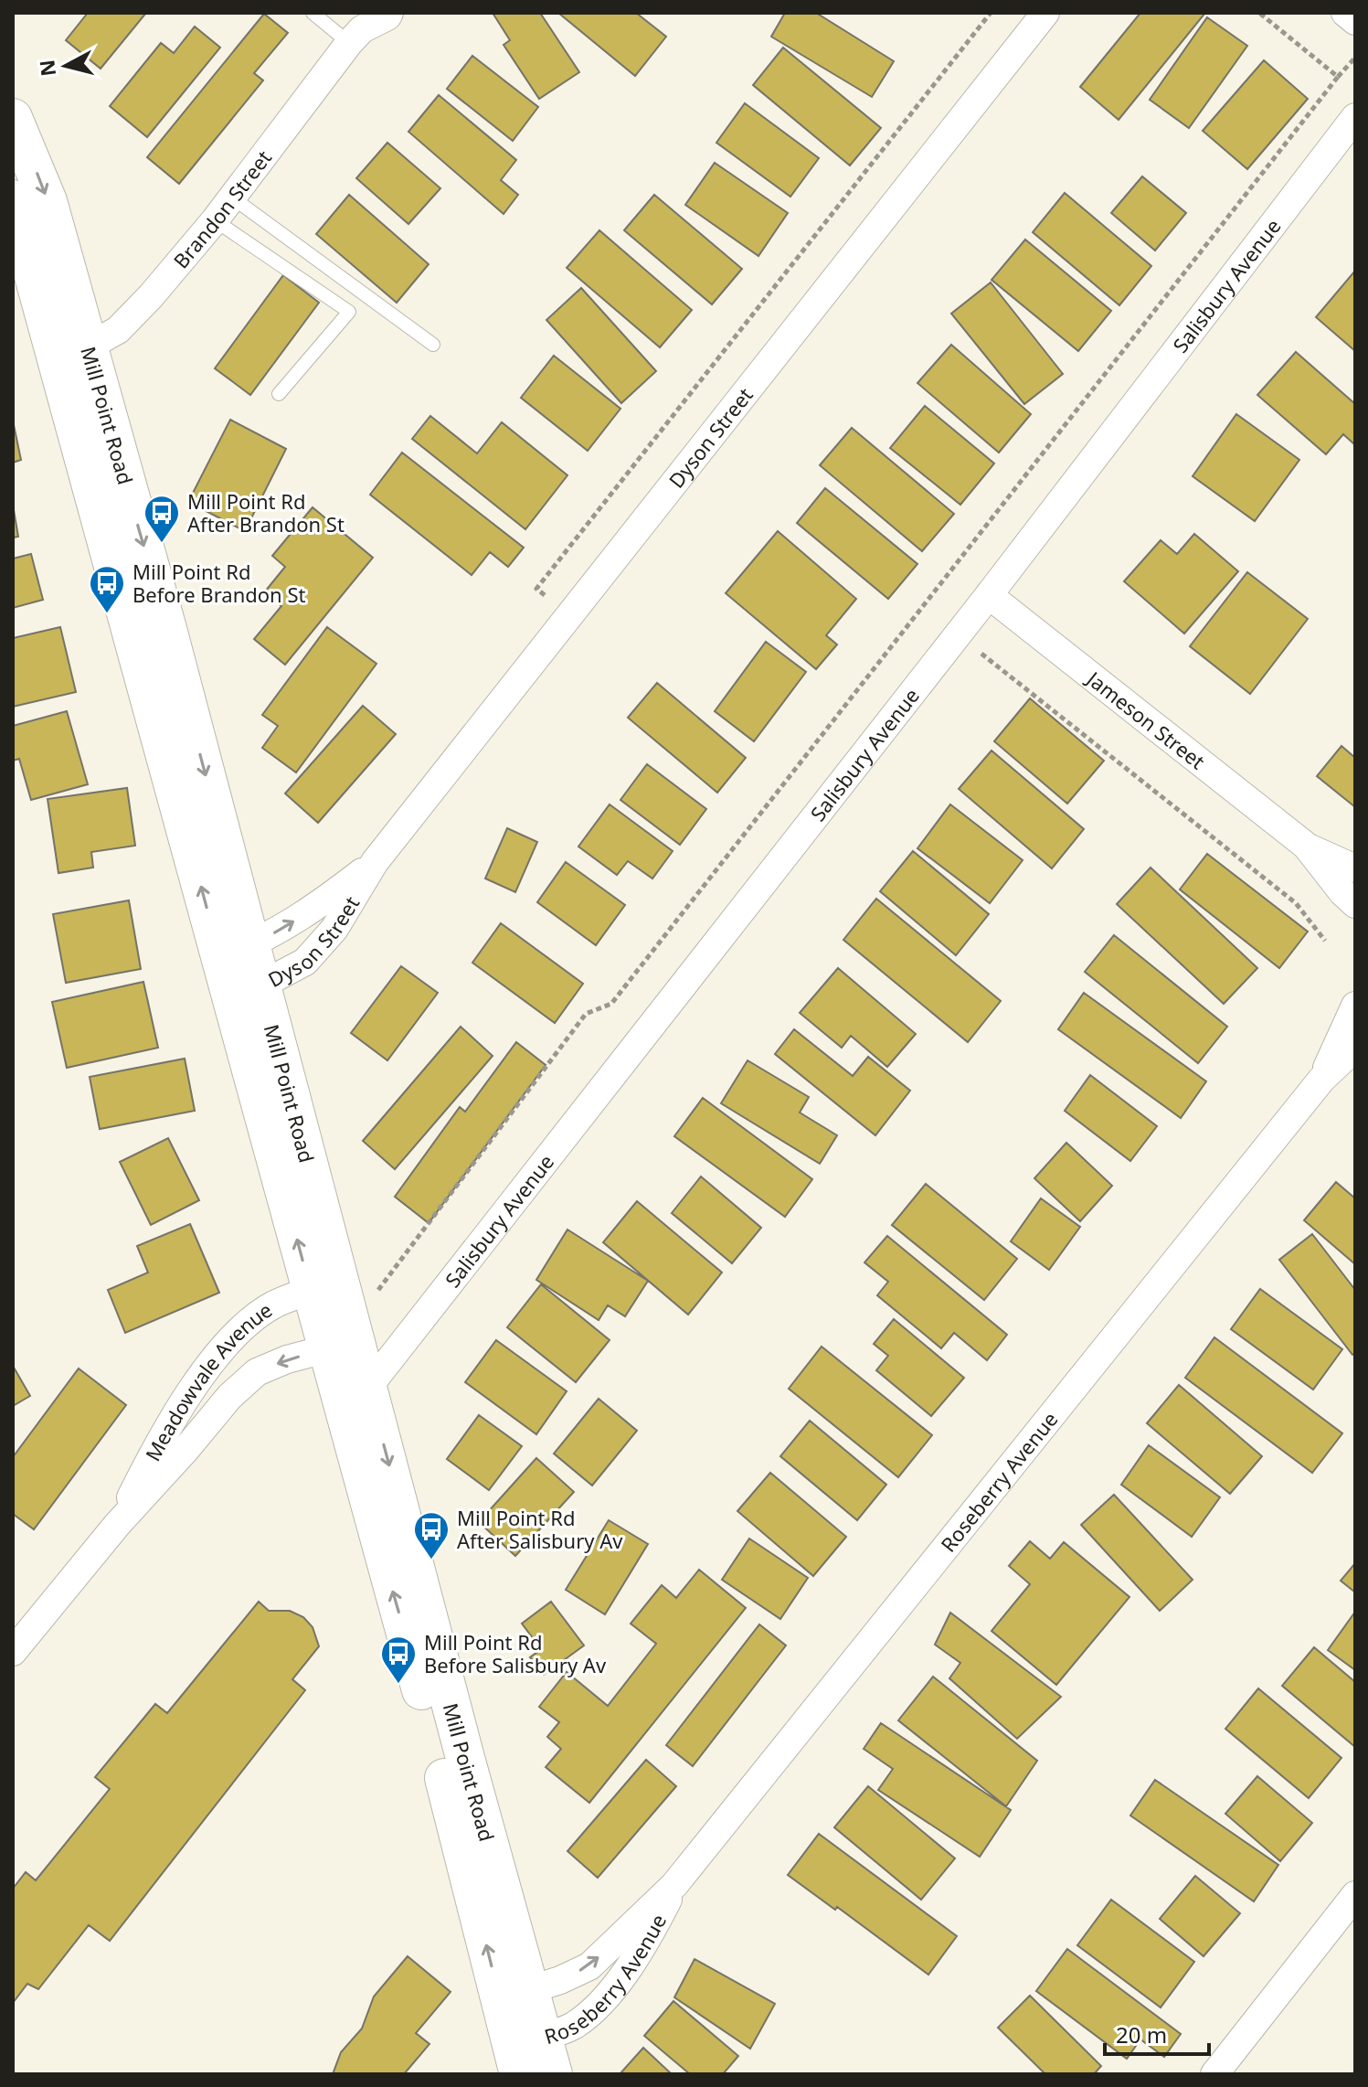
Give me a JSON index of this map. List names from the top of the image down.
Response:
{
  "streets": {
    "main road": ["Mill Point Road"],
    "street": [
      "Brandon Street",
      "Salisbury Avenue",
      "Dyson Street",
      "Jameson Street",
      "Meadowvale Avenue",
      "Roseberry Avenue"
    ]
  },
  "crossings": [
    ["Brandon Street", "Mill Point Road"],
    ["Salisbury Avenue", "Mill Point Road"],
    ["Salisbury Avenue", "Jameson Street"],
    ["Mill Point Road", "Dyson Street"],
    ["Mill Point Road", "Meadowvale Avenue"],
    ["Mill Point Road", "Roseberry Avenue"]
  ],
  "places": {
    "bus stop": [
      "Mill Point Rd After Brandon St",
      "Mill Point Rd Before Brandon St",
      "Mill Point Rd After Salisbury Av",
      "Mill Point Rd Before Salisbury Av"
    ]
  },
  "scale_bar": "20 m",
  "north": "left"
}
